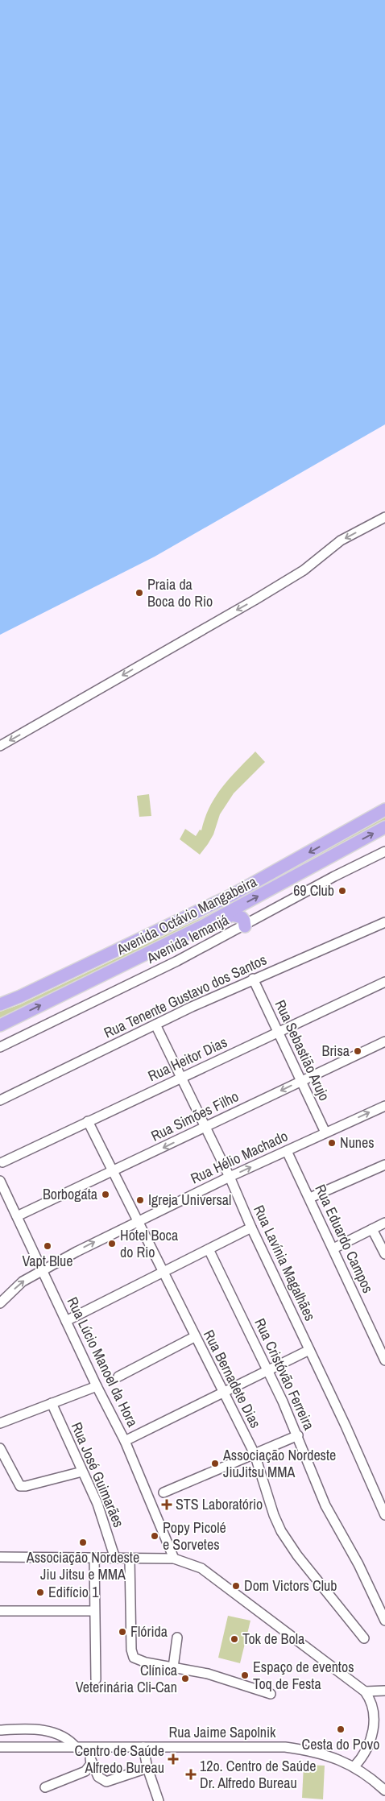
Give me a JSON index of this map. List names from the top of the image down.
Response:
{
  "streets": {
    "main road": ["Avenida Octávio Mangabeira"],
    "street": [
      "Avenida Iemanjá",
      "Rua Tenente Gustavo dos Santos",
      "Rua Sebastião Arujo",
      "Rua Heitor Dias",
      "Rua Simões Filho",
      "Rua Hélio Machado",
      "Rua Eduardo Campos",
      "Rua Lavínia Magalhães",
      "Rua Lúcio Manoel da Hora",
      "Rua Cristóvão Ferreira",
      "Rua Bernadete Dias",
      "Rua José Guimarães",
      "Rua Jaime Sapolnik"
    ]
  },
  "crossings": [
    ["Rua Tenente Gustavo dos Santos", "Rua Sebastião Arujo"],
    ["Rua Tenente Gustavo dos Santos", "Rua Lavínia Magalhães"],
    ["Rua Sebastião Arujo", "Rua Heitor Dias"],
    ["Rua Sebastião Arujo", "Rua Simões Filho"],
    ["Rua Sebastião Arujo", "Rua Hélio Machado"],
    ["Rua Heitor Dias", "Rua Lavínia Magalhães"],
    ["Rua Heitor Dias", "Rua Bernadete Dias"],
    ["Rua Simões Filho", "Rua Lavínia Magalhães"],
    ["Rua Simões Filho", "Rua Lúcio Manoel da Hora"],
    ["Rua Simões Filho", "Rua Bernadete Dias"],
    ["Rua Hélio Machado", "Rua Eduardo Campos"],
    ["Rua Hélio Machado", "Rua Lavínia Magalhães"],
    ["Rua Hélio Machado", "Rua Lúcio Manoel da Hora"],
    ["Rua Hélio Machado", "Rua Bernadete Dias"]
  ],
  "one_way": ["Rua Simões Filho"],
  "places": {
    "other": [
      "Praia da Boca do Rio",
      "69 Club",
      "Brisa",
      "Nunes",
      "Borbogata",
      "Igreja Universal",
      "Hotel Boca do Rio",
      "Vapt Blue",
      "Associação Nordeste JiuJitsu MMA",
      "Popy Picolé e Sorvetes",
      "Associação Nordeste Jiu Jitsu e MMA",
      "Dom Victors Club",
      "Edifício 1",
      "Flórida",
      "Tok de Bola",
      "Espaço de eventos Toq de Festa",
      "Clínica Veterinária Cli-Can",
      "Cesta do Povo"
    ],
    "health": ["STS Laboratório", "Centro de Saúde Alfredo Bureau", "12o. Centro de Saúde Dr. Alfredo Bureau"]
  }
}
